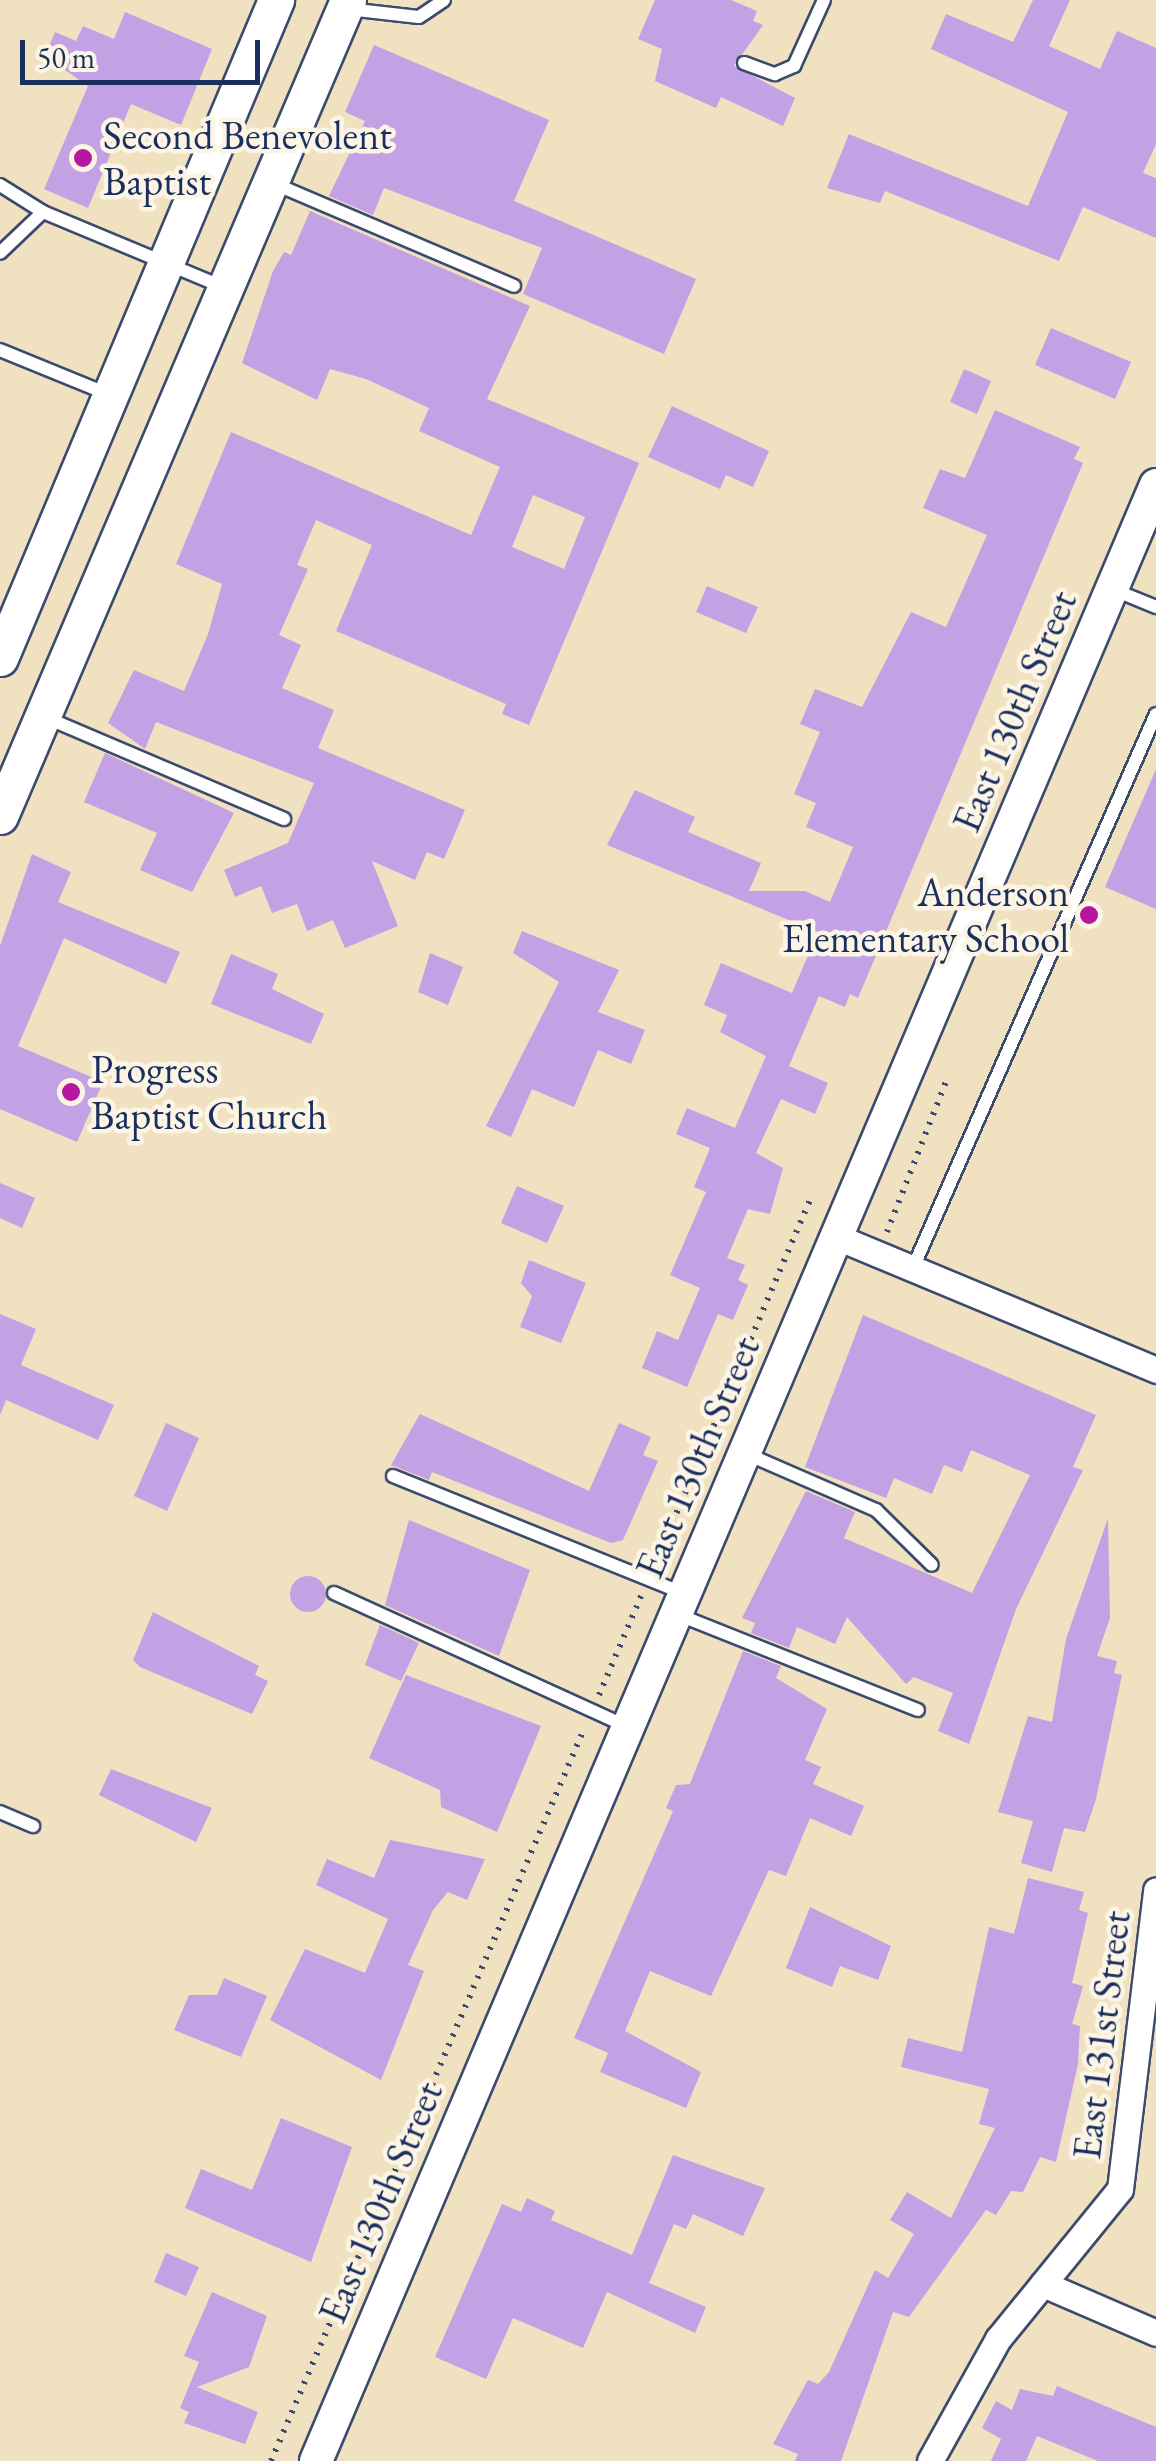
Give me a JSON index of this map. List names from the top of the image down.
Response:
{
  "streets": {
    "street": ["East 130th Street", "East 131st Street"]
  },
  "places": ["Second Benevolent Baptist", "Anderson Elementary School", "Progress Baptist Church"],
  "scale_bar": "50 m"
}
